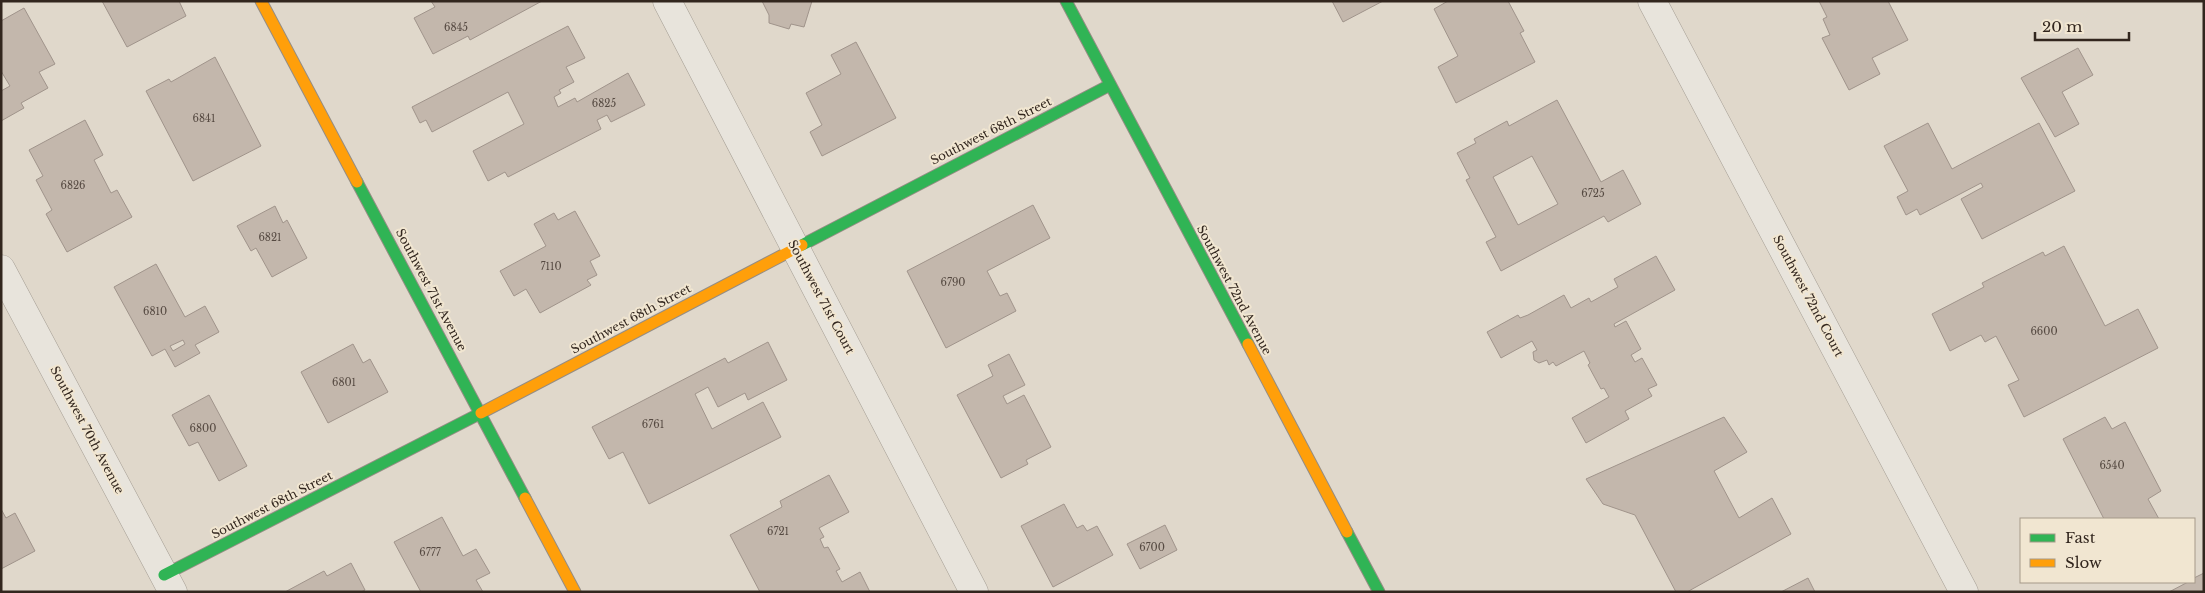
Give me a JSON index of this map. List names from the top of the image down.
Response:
{
  "streets": {
    "street": [
      "Southwest 68th Street",
      "Southwest 71st Avenue",
      "Southwest 72nd Avenue",
      "Southwest 72nd Court",
      "Southwest 71st Court",
      "Southwest 70th Avenue"
    ]
  },
  "crossings": [
    ["Southwest 68th Street", "Southwest 71st Avenue"],
    ["Southwest 68th Street", "Southwest 72nd Avenue"],
    ["Southwest 68th Street", "Southwest 71st Court"],
    ["Southwest 68th Street", "Southwest 70th Avenue"]
  ],
  "house_numbers": [
    "6845",
    "6825",
    "6841",
    "6826",
    "6725",
    "6821",
    "7110",
    "6790",
    "6810",
    "6600",
    "6801",
    "6761",
    "6800",
    "6540",
    "6721",
    "6700",
    "6777"
  ],
  "legend": ["Fast", "Slow"],
  "scale_bar": "20 m"
}
